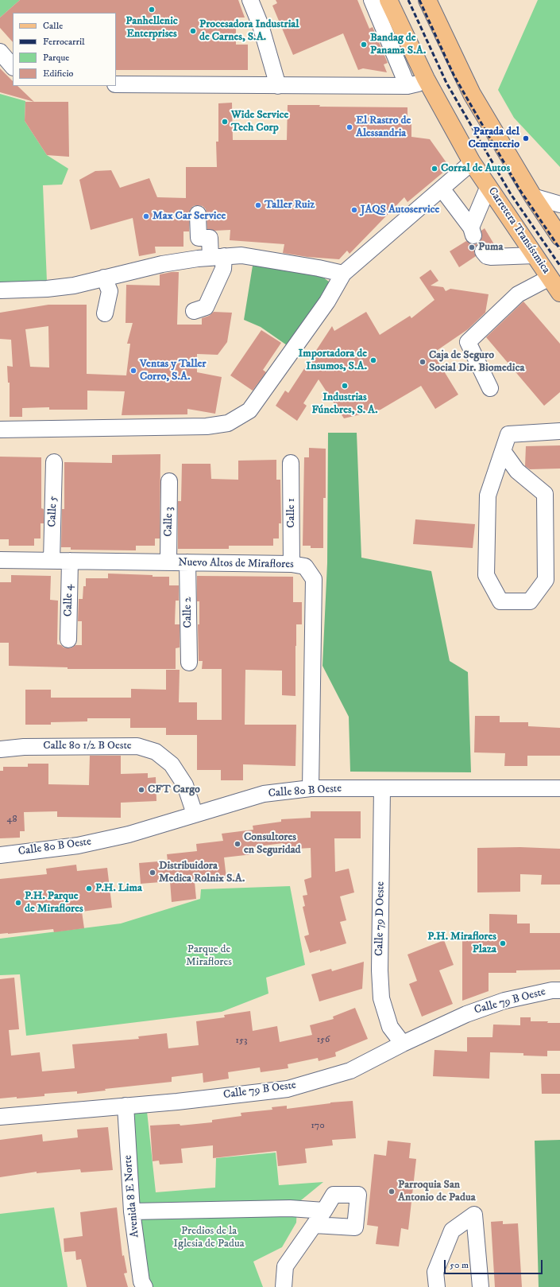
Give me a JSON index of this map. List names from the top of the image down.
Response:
{
  "streets": {
    "main road": ["Carretera Transístmica"],
    "street": [
      "Calle 5",
      "Calle 1",
      "Calle 3",
      "Nuevo Altos de Miraflores",
      "Calle 4",
      "Calle 2",
      "Calle 80 1/2 B Oeste",
      "Calle 80 B Oeste",
      "Calle 79 D Oeste",
      "Calle 79 B Oeste",
      "Avenida 8 E Norte"
    ]
  },
  "crossings": [
    ["Calle 5", "Nuevo Altos de Miraflores"],
    ["Calle 1", "Nuevo Altos de Miraflores"],
    ["Calle 3", "Nuevo Altos de Miraflores"],
    ["Nuevo Altos de Miraflores", "Calle 4"],
    ["Nuevo Altos de Miraflores", "Calle 2"],
    ["Nuevo Altos de Miraflores", "Calle 80 B Oeste"],
    ["Calle 80 1/2 B Oeste", "Calle 80 B Oeste"],
    ["Calle 80 B Oeste", "Calle 79 D Oeste"],
    ["Calle 79 D Oeste", "Calle 79 B Oeste"],
    ["Calle 79 B Oeste", "Avenida 8 E Norte"]
  ],
  "parks": ["Parque de Miraflores", "Predios de la Iglesia de Padua"],
  "places": [
    "Panhellenic Enterprises",
    "Procesadora Industrial de Carnes, S.A.",
    "Bandag de Panama S.A.",
    "Wide Service Tech Corp",
    "El Rastro de Alessandria",
    "Parada del Cementerio",
    "Corral de Autos",
    "Taller Ruiz",
    "JAQS Autoservice",
    "Max Car Service",
    "Puma",
    "Importadora de Insumos, S.A.",
    "Caja de Seguro Social Dir. Biomedica",
    "Ventas y Taller Corro, S.A.",
    "Industrias Fúnebres, S. A.",
    "CFT Cargo",
    "Consultores en Seguridad",
    "Distribuidora Medica Rolnix S.A.",
    "P.H. Lima",
    "P.H. Parque de Miraflores",
    "P.H. Miraflores Plaza",
    "Parroquia San Antonio de Padua"
  ],
  "house_numbers": [
    "48",
    "156",
    "153",
    "170"
  ],
  "legend": [
    "Calle",
    "Ferrocarril",
    "Parque",
    "Edificio"
  ],
  "scale_bar": "50 m"
}
